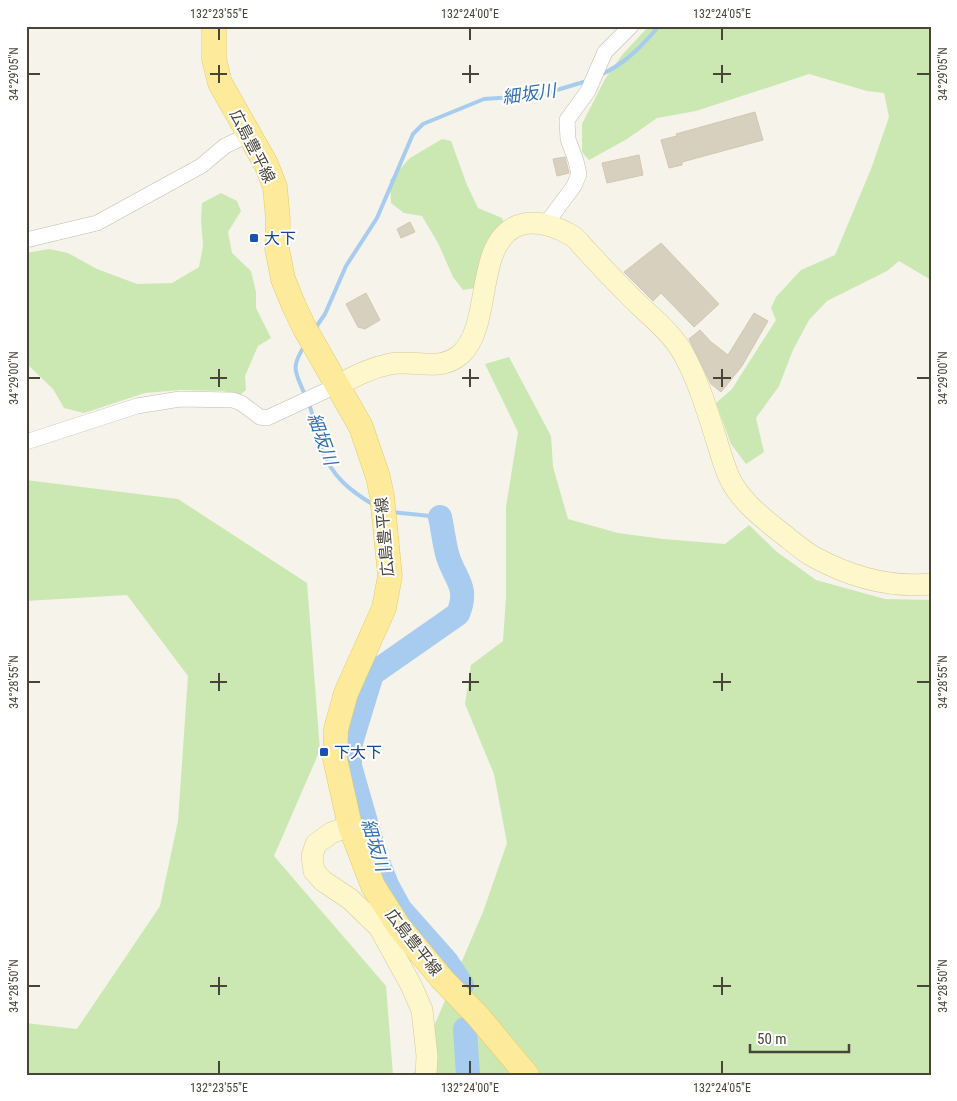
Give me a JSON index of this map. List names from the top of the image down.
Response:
{
  "streets": {
    "main road": ["広島豊平線"]
  },
  "water": ["細坂川"],
  "places": {
    "transit": ["大下", "下大下"]
  },
  "scale_bar": "50 m",
  "coordinates": [
    "132°23'55\"E",
    "132°24'00\"E",
    "132°24'05\"E",
    "34°29'05\"N",
    "34°29'00\"N",
    "34°28'55\"N",
    "34°28'50\"N"
  ]
}
